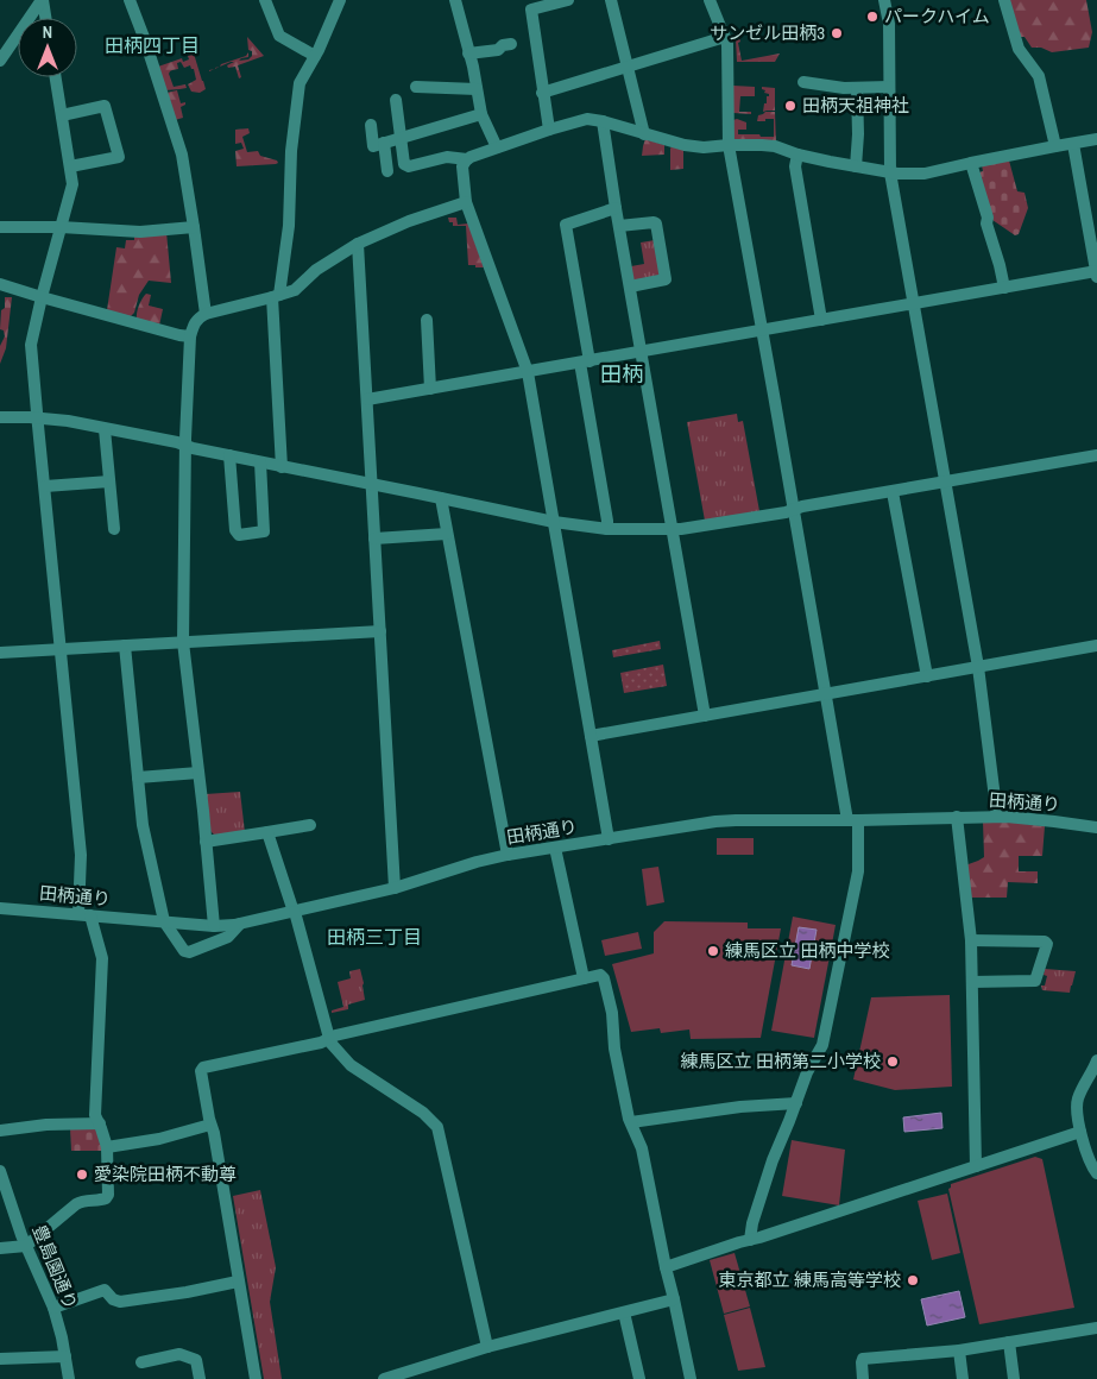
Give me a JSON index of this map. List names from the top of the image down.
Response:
{
  "streets": {
    "street": ["田柄通り", "豊島園通り"]
  },
  "districts": ["田柄四丁目", "田柄", "田柄三丁目"],
  "places": [
    "パークハイム",
    "サンゼル田柄3",
    "田柄天祖神社",
    "練馬区立 田柄中学校",
    "練馬区立 田柄第二小学校",
    "愛染院田柄不動尊",
    "東京都立 練馬高等学校"
  ],
  "north": "top"
}
